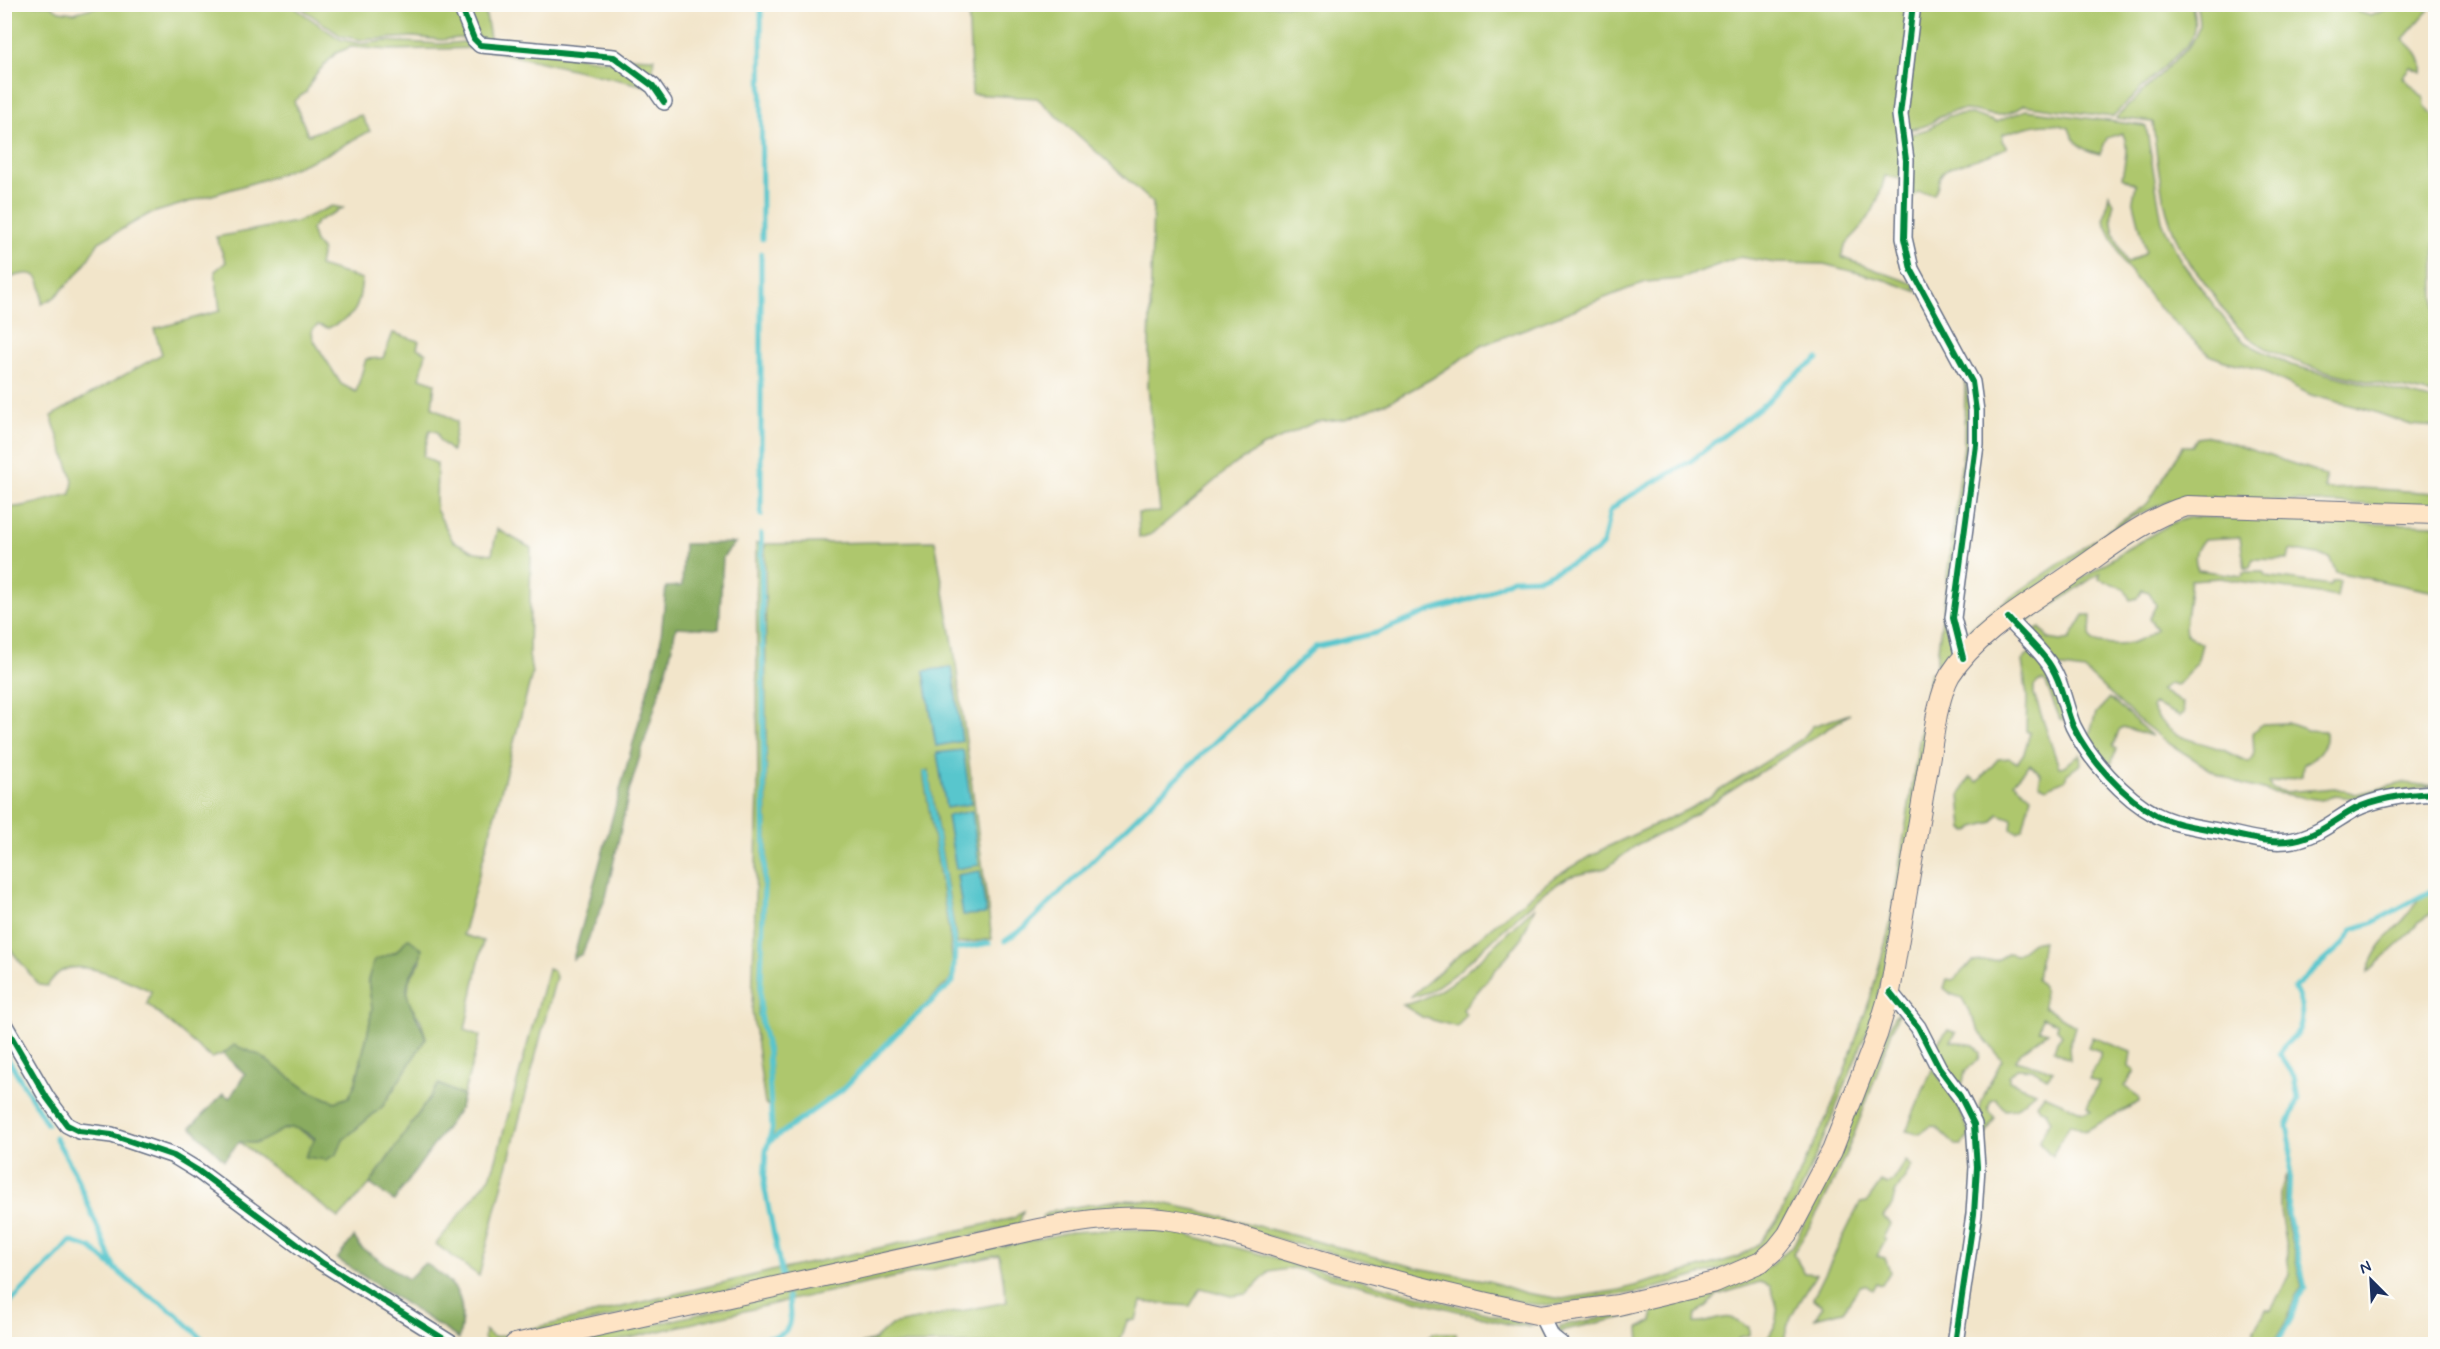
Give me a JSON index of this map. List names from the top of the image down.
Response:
{
  "north": "top left"
}
